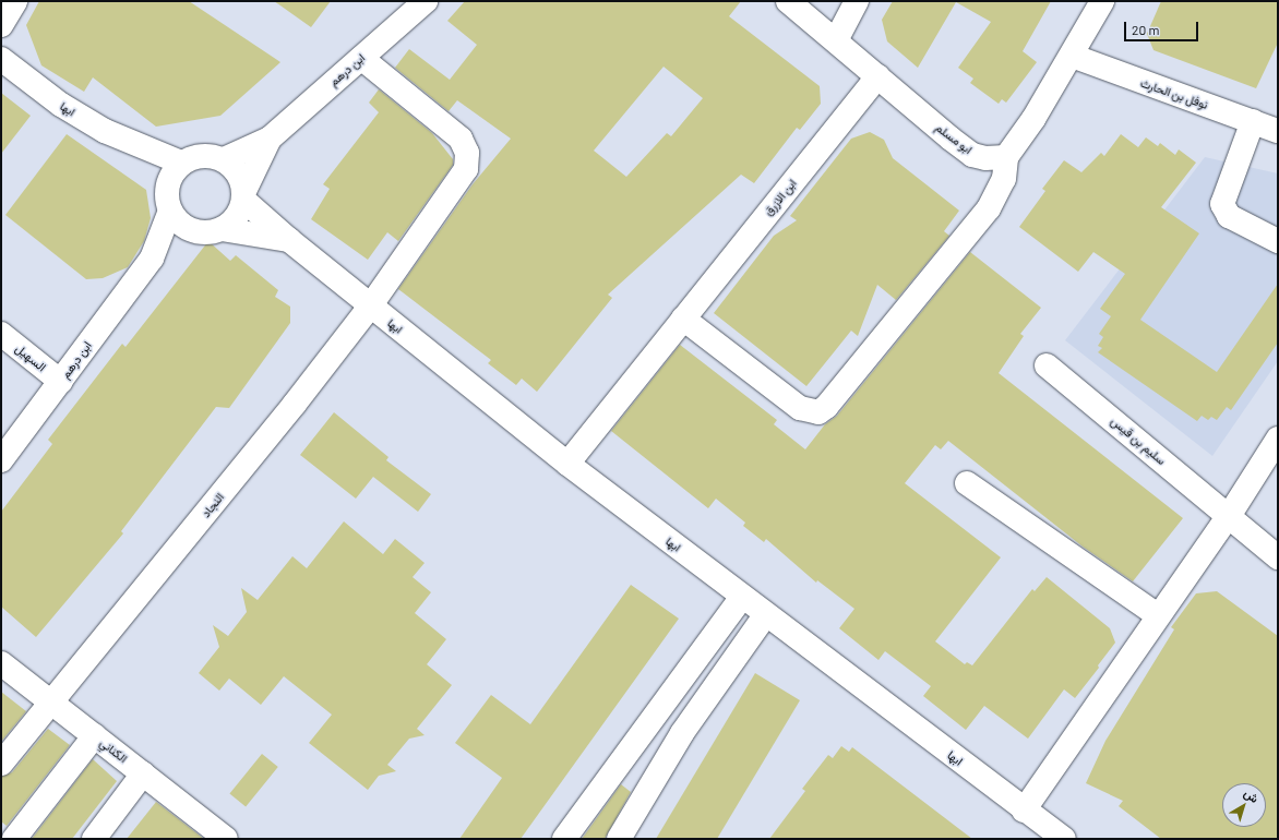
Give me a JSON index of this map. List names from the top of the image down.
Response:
{
  "streets": {
    "street": [
      "ابن درهم",
      "نوفل بن الحارث",
      "ابها",
      "ابو مسلم",
      "ابن الازرق",
      "السهيل",
      "سليم بن قيس",
      "النجاد",
      "الكناني"
    ]
  },
  "crossings": [
    ["ابن درهم", "ابها"],
    ["ابن درهم", "السهيل"],
    ["ابن درهم", "النجاد"],
    ["ابها", "ابن الازرق"],
    ["ابها", "النجاد"],
    ["ابو مسلم", "ابن الازرق"],
    ["النجاد", "الكناني"]
  ],
  "scale_bar": "20 m",
  "north": "top right"
}
